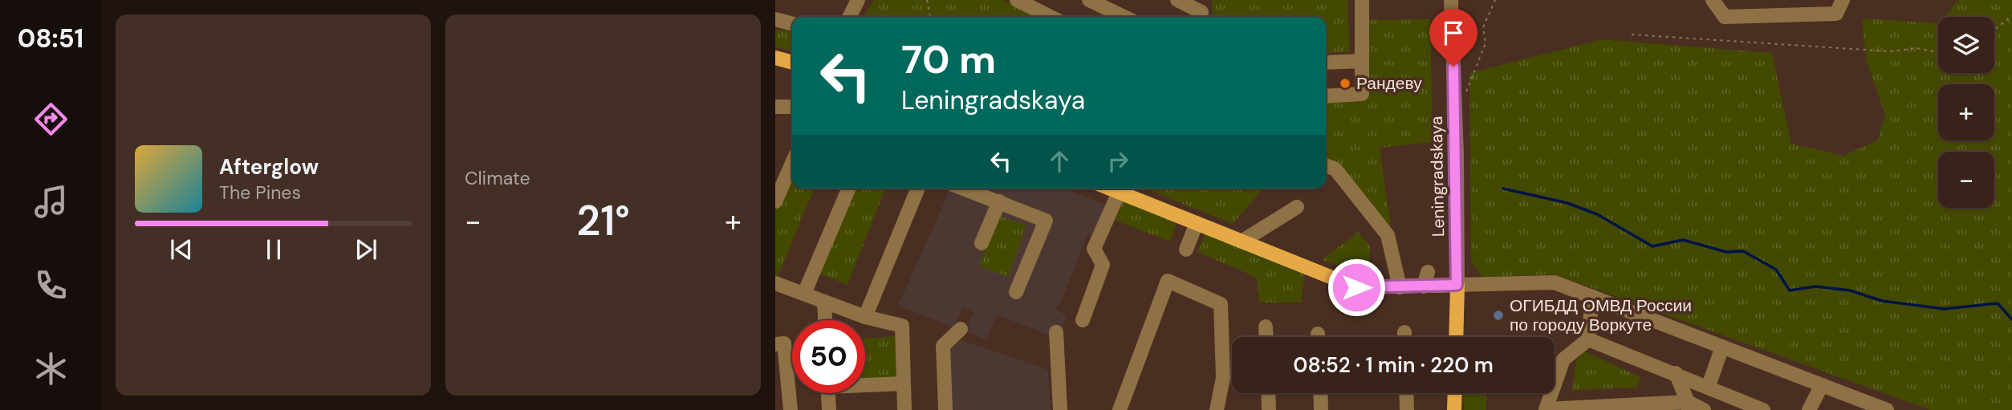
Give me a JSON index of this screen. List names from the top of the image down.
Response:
{
  "streets": {
    "street": ["Leningradskaya"]
  },
  "places": ["Рандеву", "ОГИБДД ОМВД России по городу Воркуте"],
  "page": {
    "tabs": "08:51",
    "tile": "Climate",
    "map_buttons": ["+", "−"],
    "turn": ["70 m", "Leningradskaya"],
    "song": ["Afterglow", "The Pines"],
    "heat": ["−", "21°", "+"],
    "limit": "50",
    "trip": "08:52 · 1 min · 220 m"
  }
}
